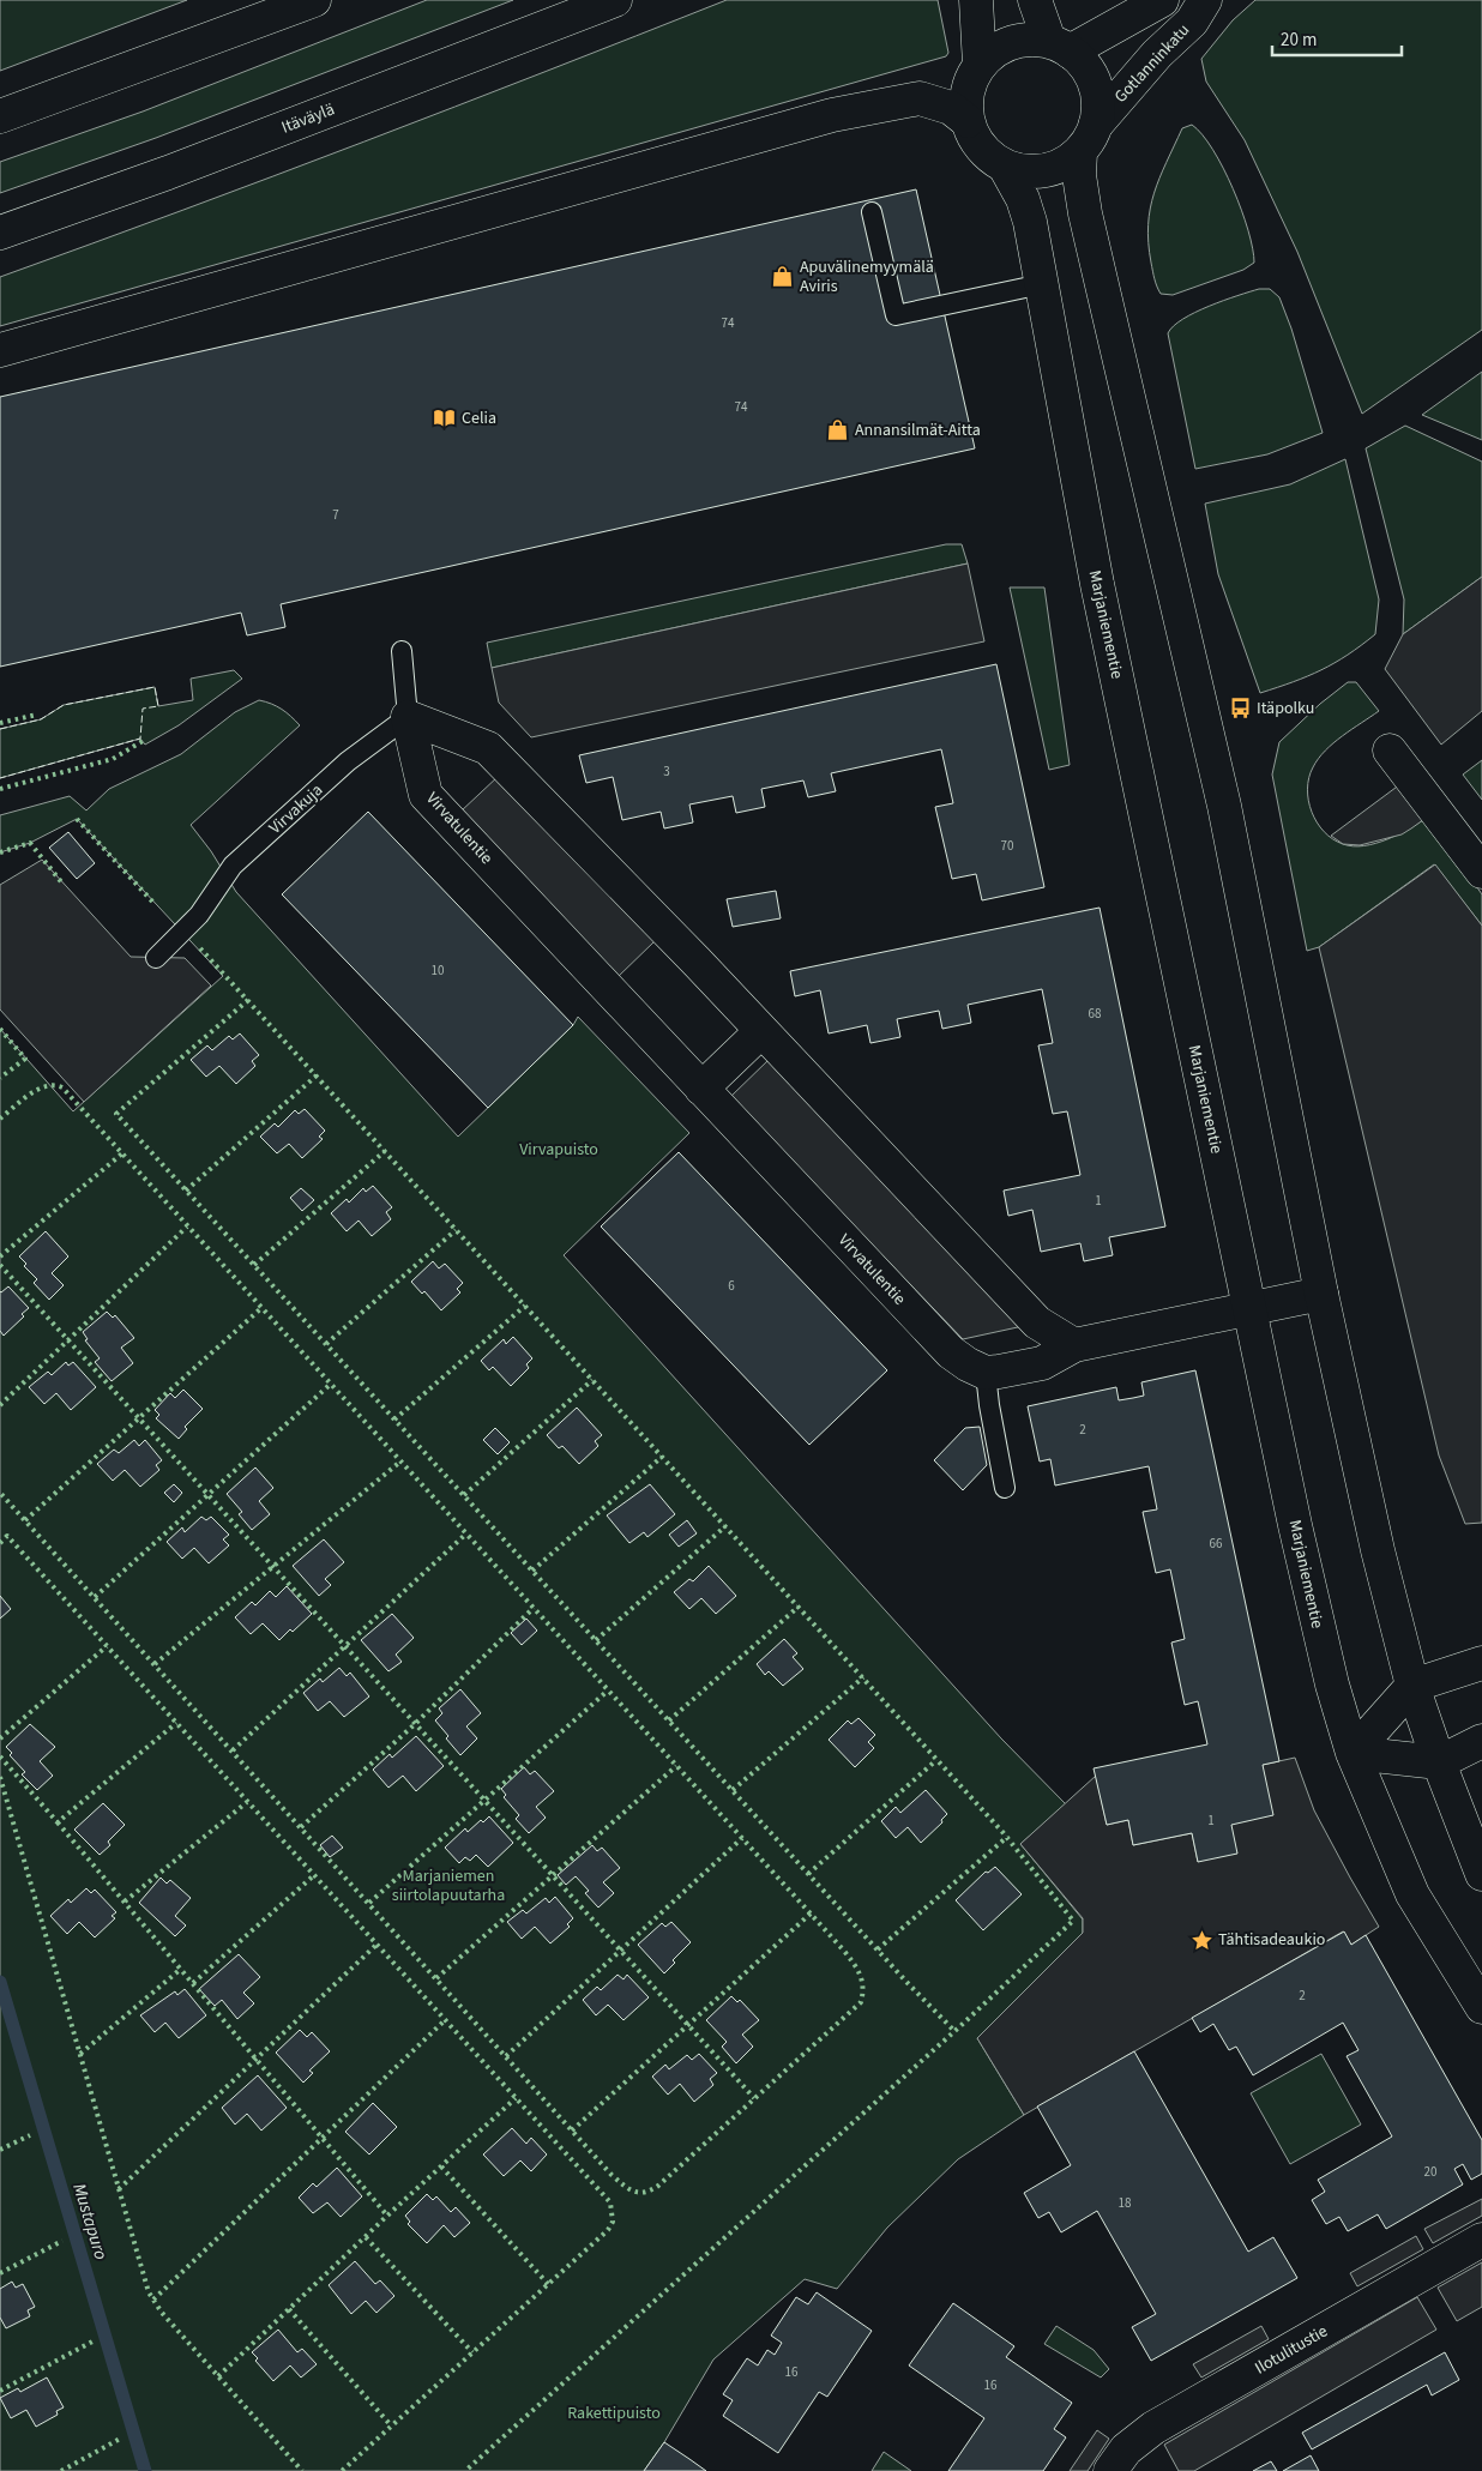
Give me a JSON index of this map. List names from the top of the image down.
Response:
{
  "streets": {
    "main road": [
      "Gotlanninkatu",
      "Itäväylä",
      "Marjaniementie",
      "Virvatulentie",
      "Ilotulitustie"
    ],
    "lane": ["Virvakuja"]
  },
  "crossings": [
    ["Gotlanninkatu", "Marjaniementie"],
    ["Virvakuja", "Virvatulentie"]
  ],
  "water": ["Mustapuro"],
  "parks": ["Virvapuisto", "Marjaniemen siirtolapuutarha", "Rakettipuisto"],
  "places": {
    "shop": ["Apuvälinemyymälä Aviris", "Annansilmät-Aitta"],
    "library": ["Celia"],
    "bus stop": ["Itäpolku"],
    "place": ["Tähtisadeaukio"]
  },
  "house_numbers": [
    "74",
    "74",
    "7",
    "3",
    "70",
    "10",
    "68",
    "1",
    "6",
    "2",
    "66",
    "1",
    "2",
    "20",
    "18",
    "16",
    "16"
  ],
  "scale_bar": "20 m"
}
